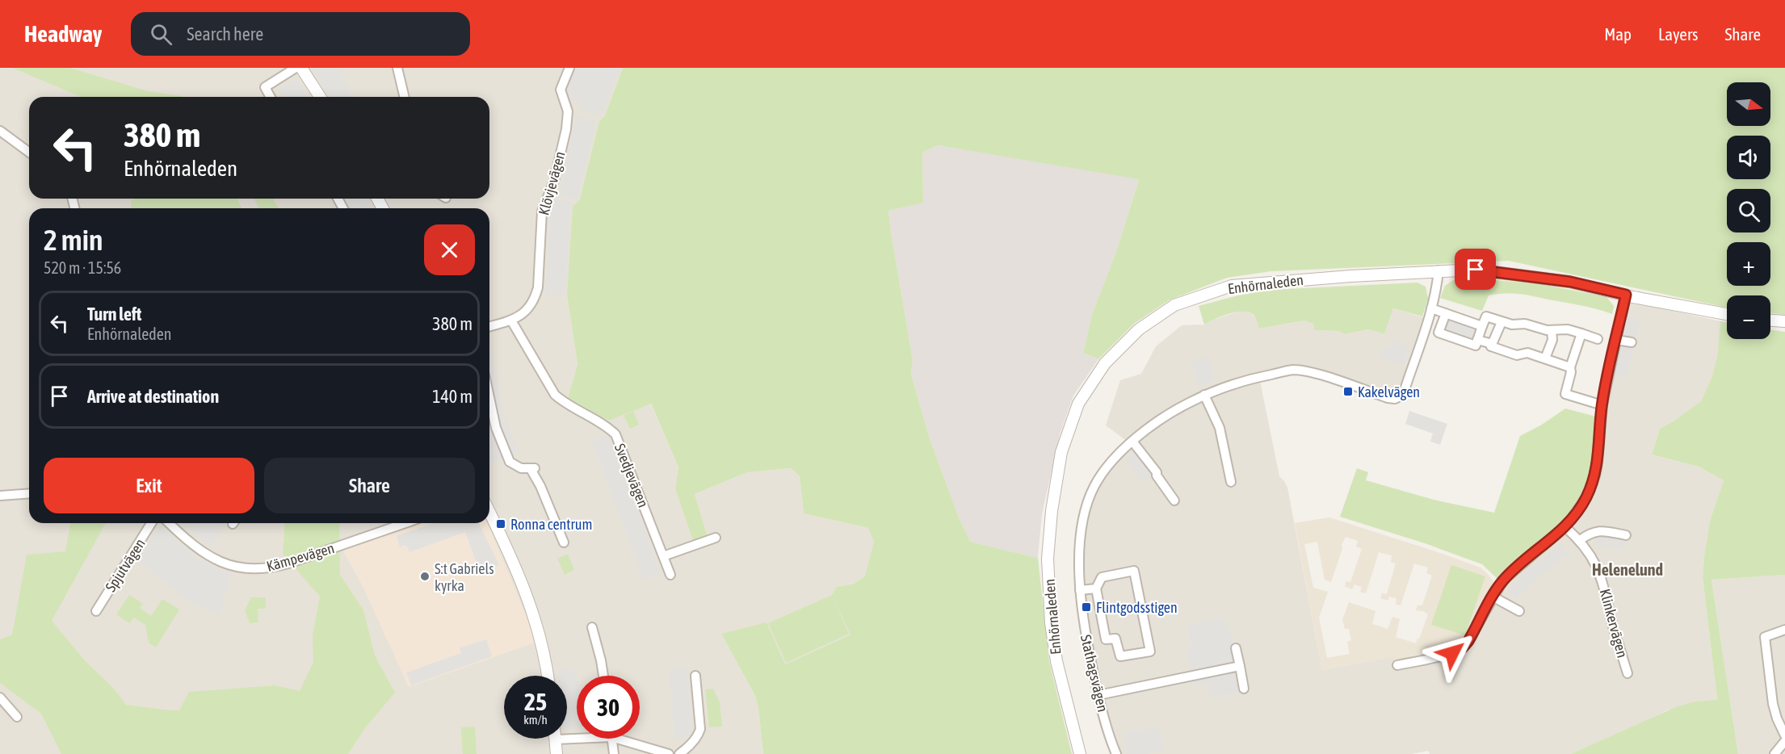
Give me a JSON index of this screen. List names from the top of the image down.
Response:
{
  "streets": {
    "street": [
      "Klövjevägen",
      "Enhörnaleden",
      "Svedjevägen",
      "Kämpevägen",
      "Spjutvägen",
      "Klinkervägen",
      "Stathagsvägen"
    ]
  },
  "crossings": [
    ["Klövjevägen", "Svedjevägen"]
  ],
  "districts": ["Helenelund"],
  "places": {
    "transit": ["Kakelvägen", "Ronna centrum", "Flintgodsstigen"],
    "other": ["S:t Gabriels kyrka"]
  },
  "north": "right",
  "page": {
    "header": "Headway",
    "search": "Search here",
    "nav": ["Map", "Layers", "Share"],
    "map_buttons": ["+", "−"],
    "turn": ["380 m", "Enhörnaleden"],
    "heading": ["2 min", "520 m · 15:56"],
    "list": [
      {
        "name": "Turn left",
        "note": "Enhörnaleden",
        "value": "380 m"
      },
      {
        "name": "Arrive at destination",
        "value": "140 m"
      }
    ],
    "buttons": ["Exit", "Share"],
    "speed": "25 km/h",
    "limit": "30"
  }
}
